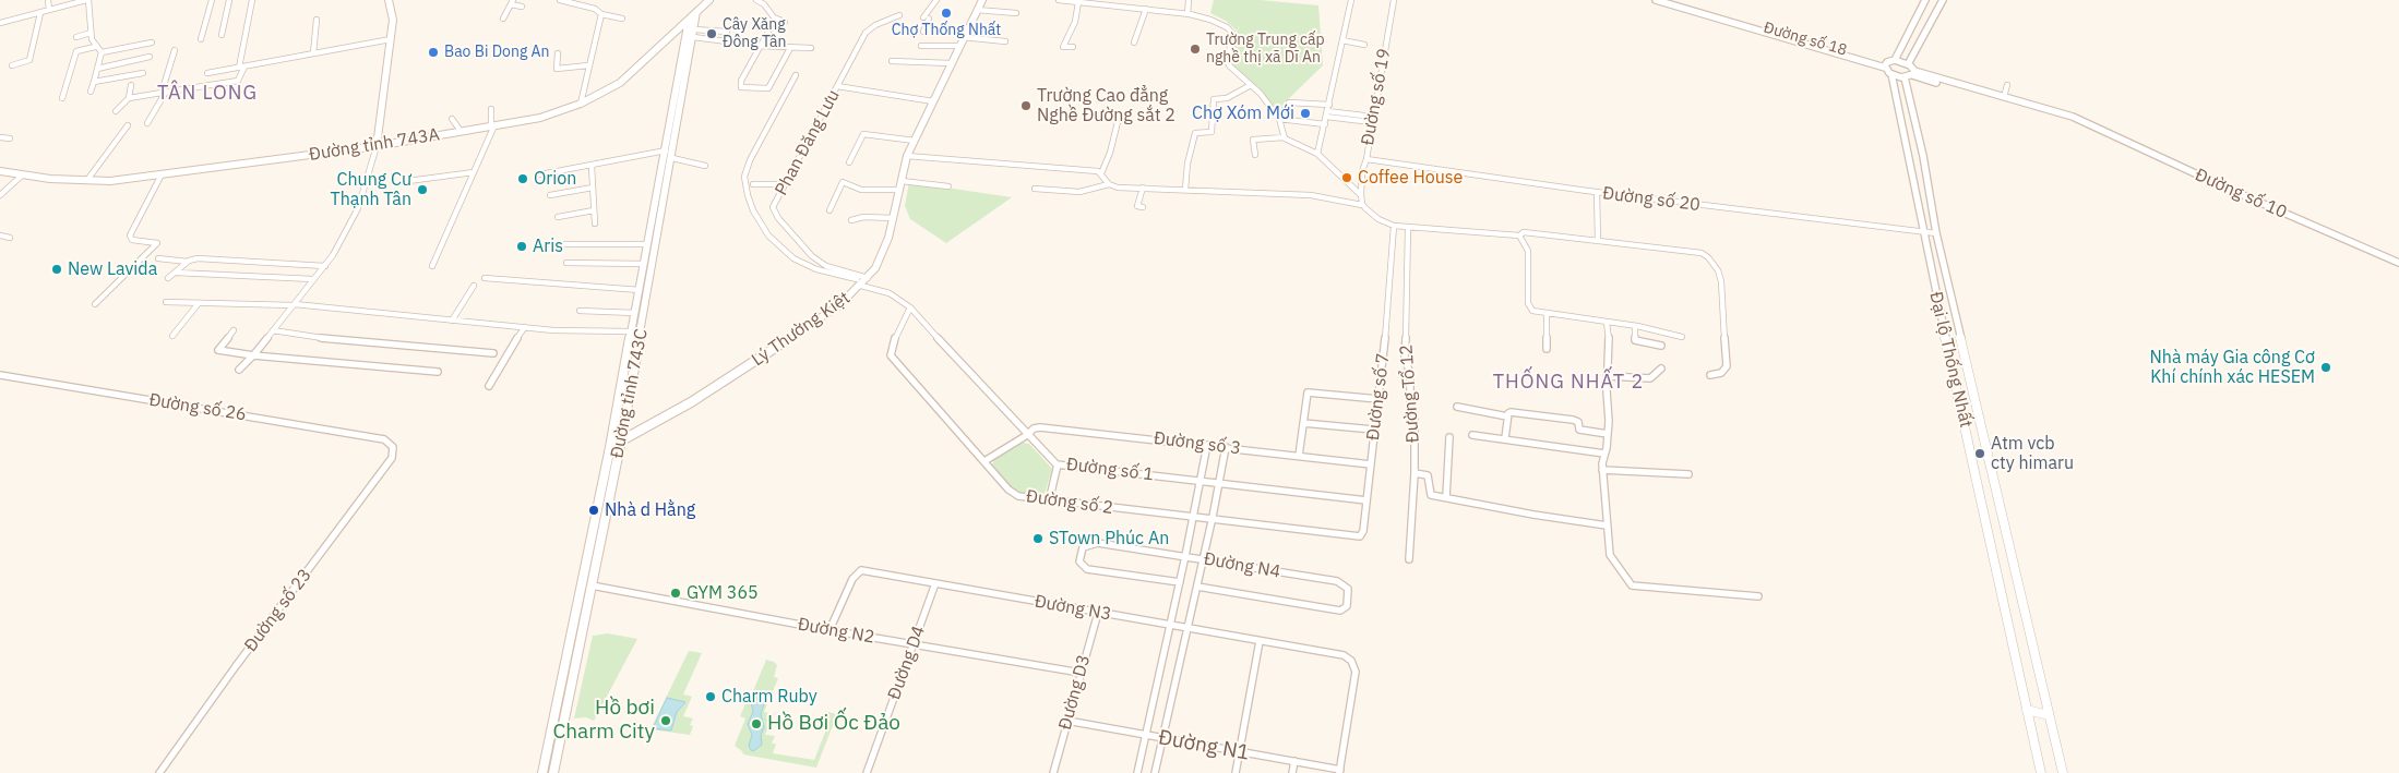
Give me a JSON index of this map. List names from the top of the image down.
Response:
{
  "streets": {
    "main road": ["Đường tỉnh 743A", "Lý Thường Kiệt", "Đường tỉnh 743C"],
    "street": [
      "Đường số 18",
      "Đường số 19",
      "Phan Đăng Lưu",
      "Đường số 10",
      "Đường số 20",
      "Đại lộ Thống Nhất",
      "Đường Tổ 12",
      "Đường số 7",
      "Đường số 26",
      "Đường số 3",
      "Đường số 1",
      "Đường số 2",
      "Đường N4",
      "Đường N3",
      "Đường số 23",
      "Đường N2",
      "Đường D4",
      "Đường D3",
      "Đường N1"
    ]
  },
  "crossings": [
    ["Đường số 19", "Đường số 20"],
    ["Phan Đăng Lưu", "Lý Thường Kiệt"],
    ["Phan Đăng Lưu", "Đường số 1"],
    ["Đường tỉnh 743A", "Đường tỉnh 743C"],
    ["Đường số 10", "Đại lộ Thống Nhất"],
    ["Đường số 20", "Đại lộ Thống Nhất"],
    ["Lý Thường Kiệt", "Đường tỉnh 743C"],
    ["Lý Thường Kiệt", "Đường số 1"],
    ["Đường tỉnh 743C", "Đường N2"],
    ["Đường số 7", "Đường số 3"],
    ["Đường số 7", "Đường số 1"],
    ["Đường số 7", "Đường số 2"],
    ["Đường số 26", "Đường số 23"],
    ["Đường số 3", "Đường số 1"],
    ["Đường số 3", "Đường số 2"],
    ["Đường số 1", "Đường số 2"],
    ["Đường N3", "Đường N2"],
    ["Đường N3", "Đường D4"],
    ["Đường N3", "Đường D3"],
    ["Đường N3", "Đường N1"],
    ["Đường N2", "Đường D4"],
    ["Đường N2", "Đường D3"],
    ["Đường D3", "Đường N1"]
  ],
  "districts": ["TÂN LONG", "THỐNG NHẤT 2"],
  "places": [
    "Chợ Thống Nhất",
    "Cây Xăng Đông Tân",
    "Trường Trung cấp nghề thị xã Dĩ An",
    "Bao Bi Dong An",
    "Trường Cao đẳng Nghề Đường sắt 2",
    "Chợ Xóm Mới",
    "Coffee House",
    "Orion",
    "Chung Cư Thạnh Tân",
    "Aris",
    "New Lavida",
    "Nhà máy Gia công Cơ Khí chính xác HESEM",
    "Atm vcb cty himaru",
    "Nhà d Hằng",
    "STown Phúc An",
    "GYM 365",
    "Charm Ruby",
    "Hồ bơi Charm City",
    "Hồ Bơi Ốc Đảo"
  ]
}
